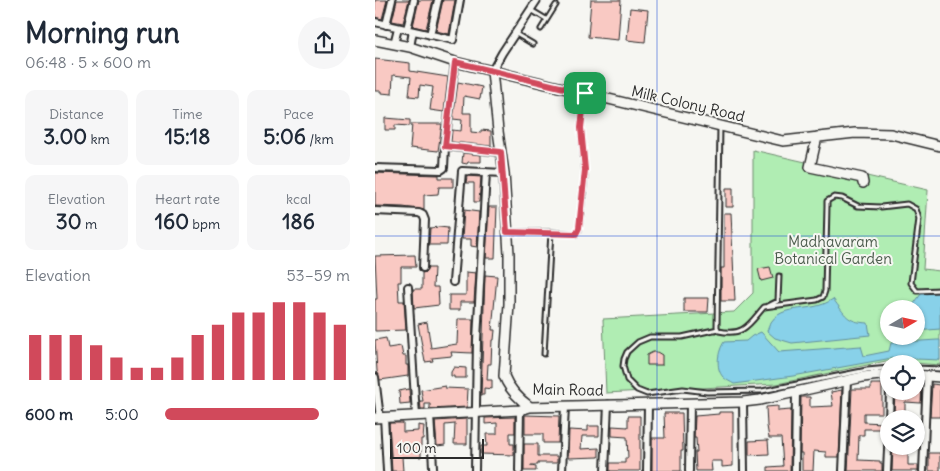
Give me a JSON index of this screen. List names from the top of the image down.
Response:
{
  "streets": {
    "street": ["Milk Colony Road", "Main Road"]
  },
  "crossings": [
    ["Milk Colony Road", "Main Road"]
  ],
  "parks": ["Madhavaram Botanical Garden"],
  "scale_bar": "100 m",
  "north": "right",
  "page": {
    "heading": ["Morning run", "06:48 · 5 × 600 m"],
    "stats": [
      ["Distance", "3.00 km"],
      ["Time", "15:18"],
      ["Pace", "5:06 /km"],
      ["Elevation", "30 m"],
      ["Heart rate", "160 bpm"],
      ["kcal", "186"]
    ],
    "chart": ["Elevation", "53–59 m"],
    "list": [
      {
        "name": "600 m",
        "note": "5:00"
      }
    ],
    "scale": "100 m"
  }
}
